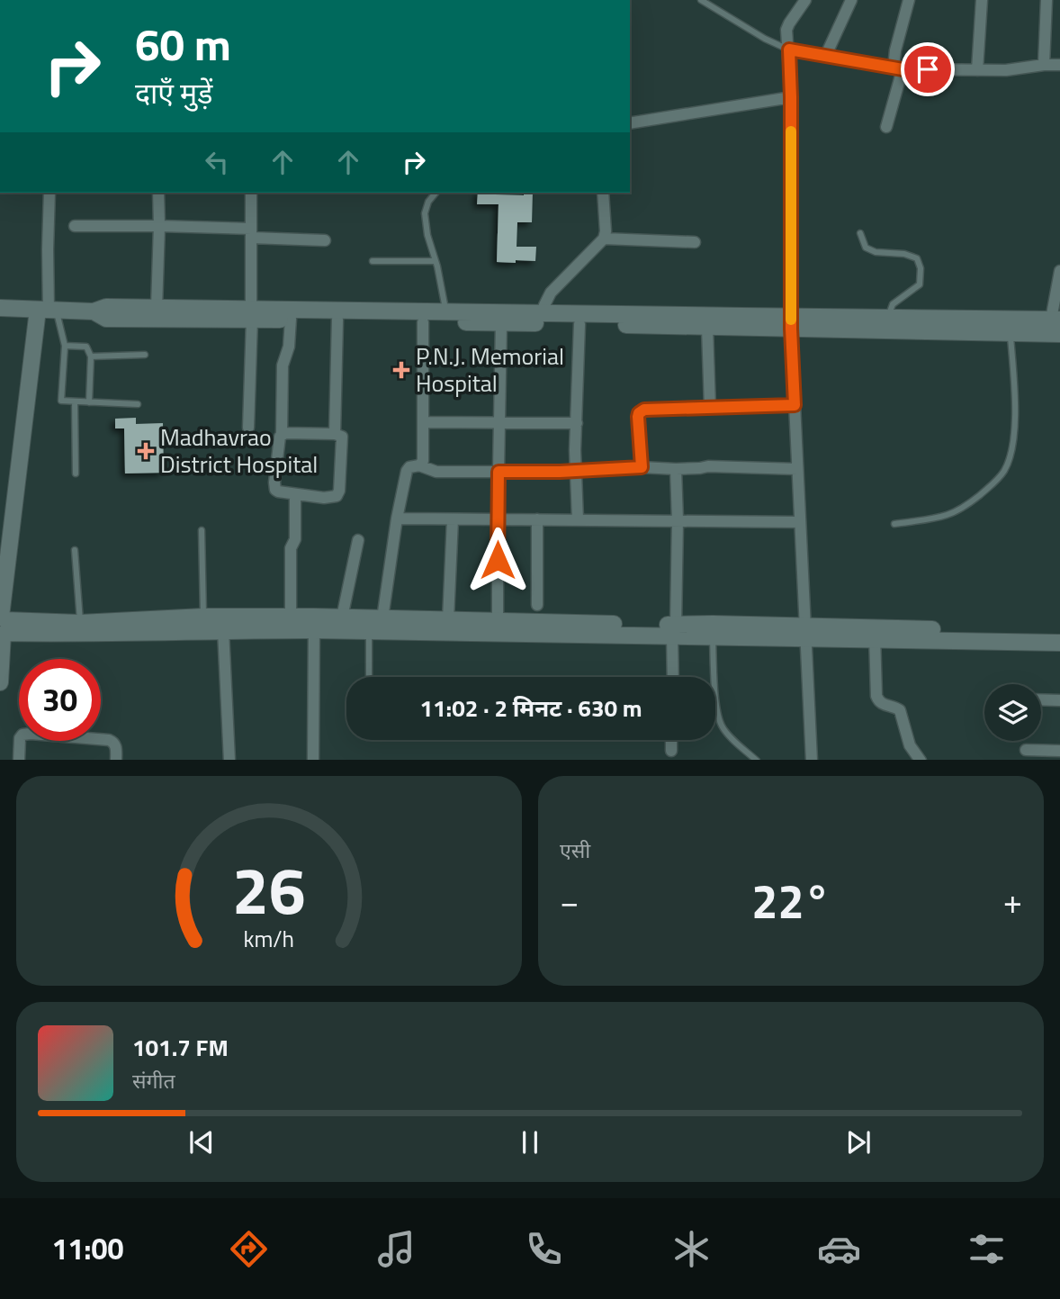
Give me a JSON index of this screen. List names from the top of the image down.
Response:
{
  "places": {
    "health": ["P.N.J. Memorial Hospital", "Madhavrao District Hospital"]
  },
  "page": {
    "turn": ["60 m", "दाएँ मुड़ें"],
    "limit": "30",
    "trip": "11:02 · 2 मिनट · 630 m",
    "tile": "एसी",
    "heat": ["−", "22°", "+"],
    "song": ["101.7 FM", "संगीत"],
    "tabs": "11:00",
    "gauge": ["26", "km/h"]
  }
}
